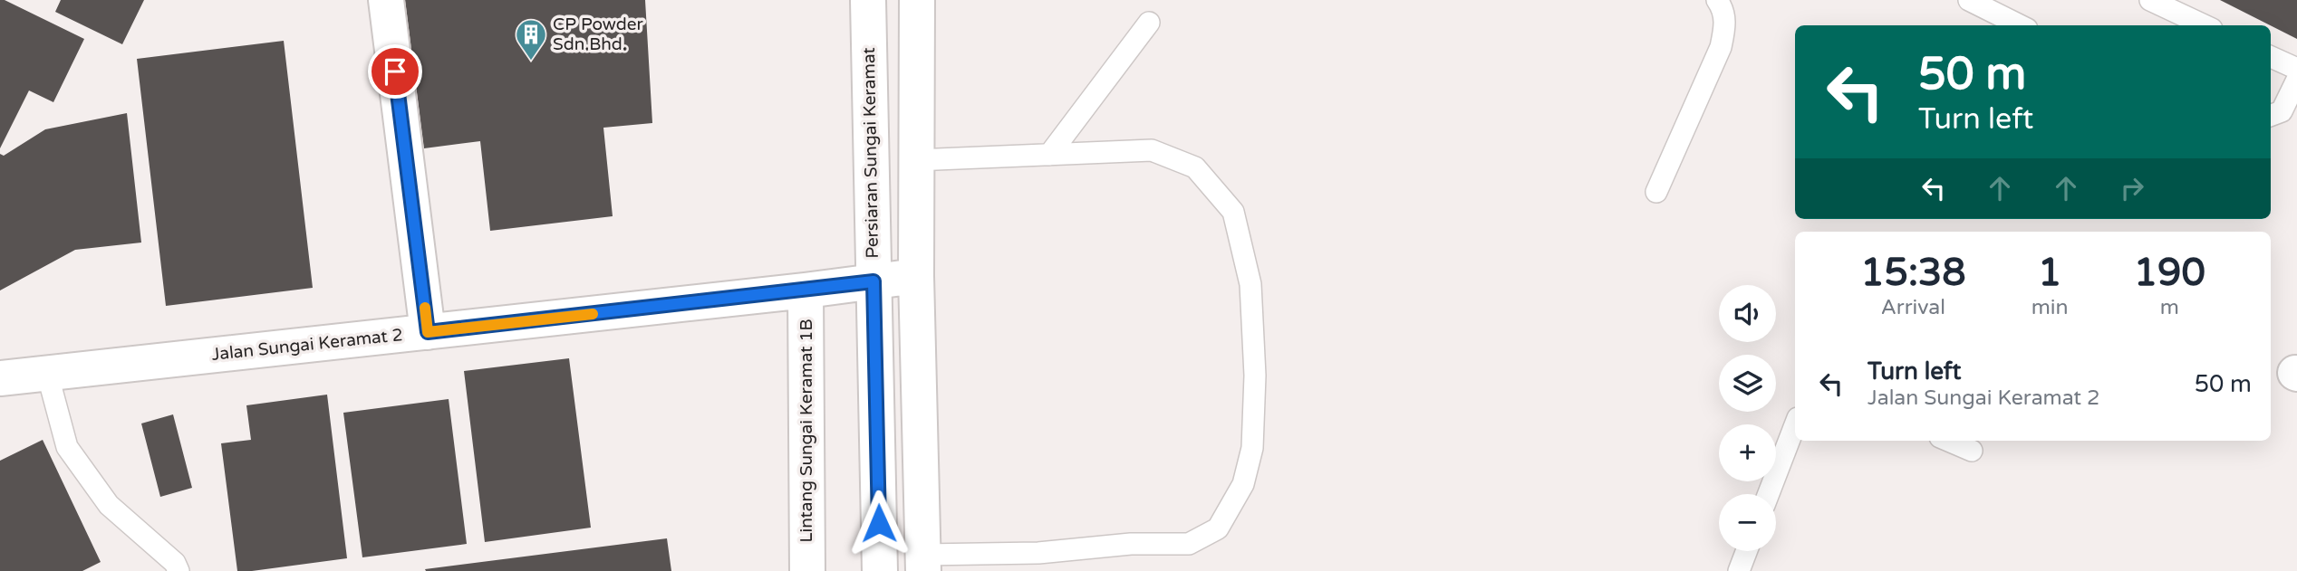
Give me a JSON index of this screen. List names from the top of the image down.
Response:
{
  "streets": {
    "street": ["Persiaran Sungai Keramat", "Jalan Sungai Keramat 2", "Lintang Sungai Keramat 1B"]
  },
  "crossings": [
    ["Persiaran Sungai Keramat", "Jalan Sungai Keramat 2"],
    ["Jalan Sungai Keramat 2", "Lintang Sungai Keramat 1B"]
  ],
  "places": {
    "building": ["CP Powder Sdn.Bhd."]
  },
  "page": {
    "turn": ["50 m", "Turn left"],
    "eta": [
      "15:38",
      "Arrival",
      "1",
      "min",
      "190",
      "m"
    ],
    "map_buttons": ["+", "−"],
    "list": [
      {
        "name": "Turn left",
        "note": "Jalan Sungai Keramat 2",
        "value": "50 m"
      }
    ]
  }
}
